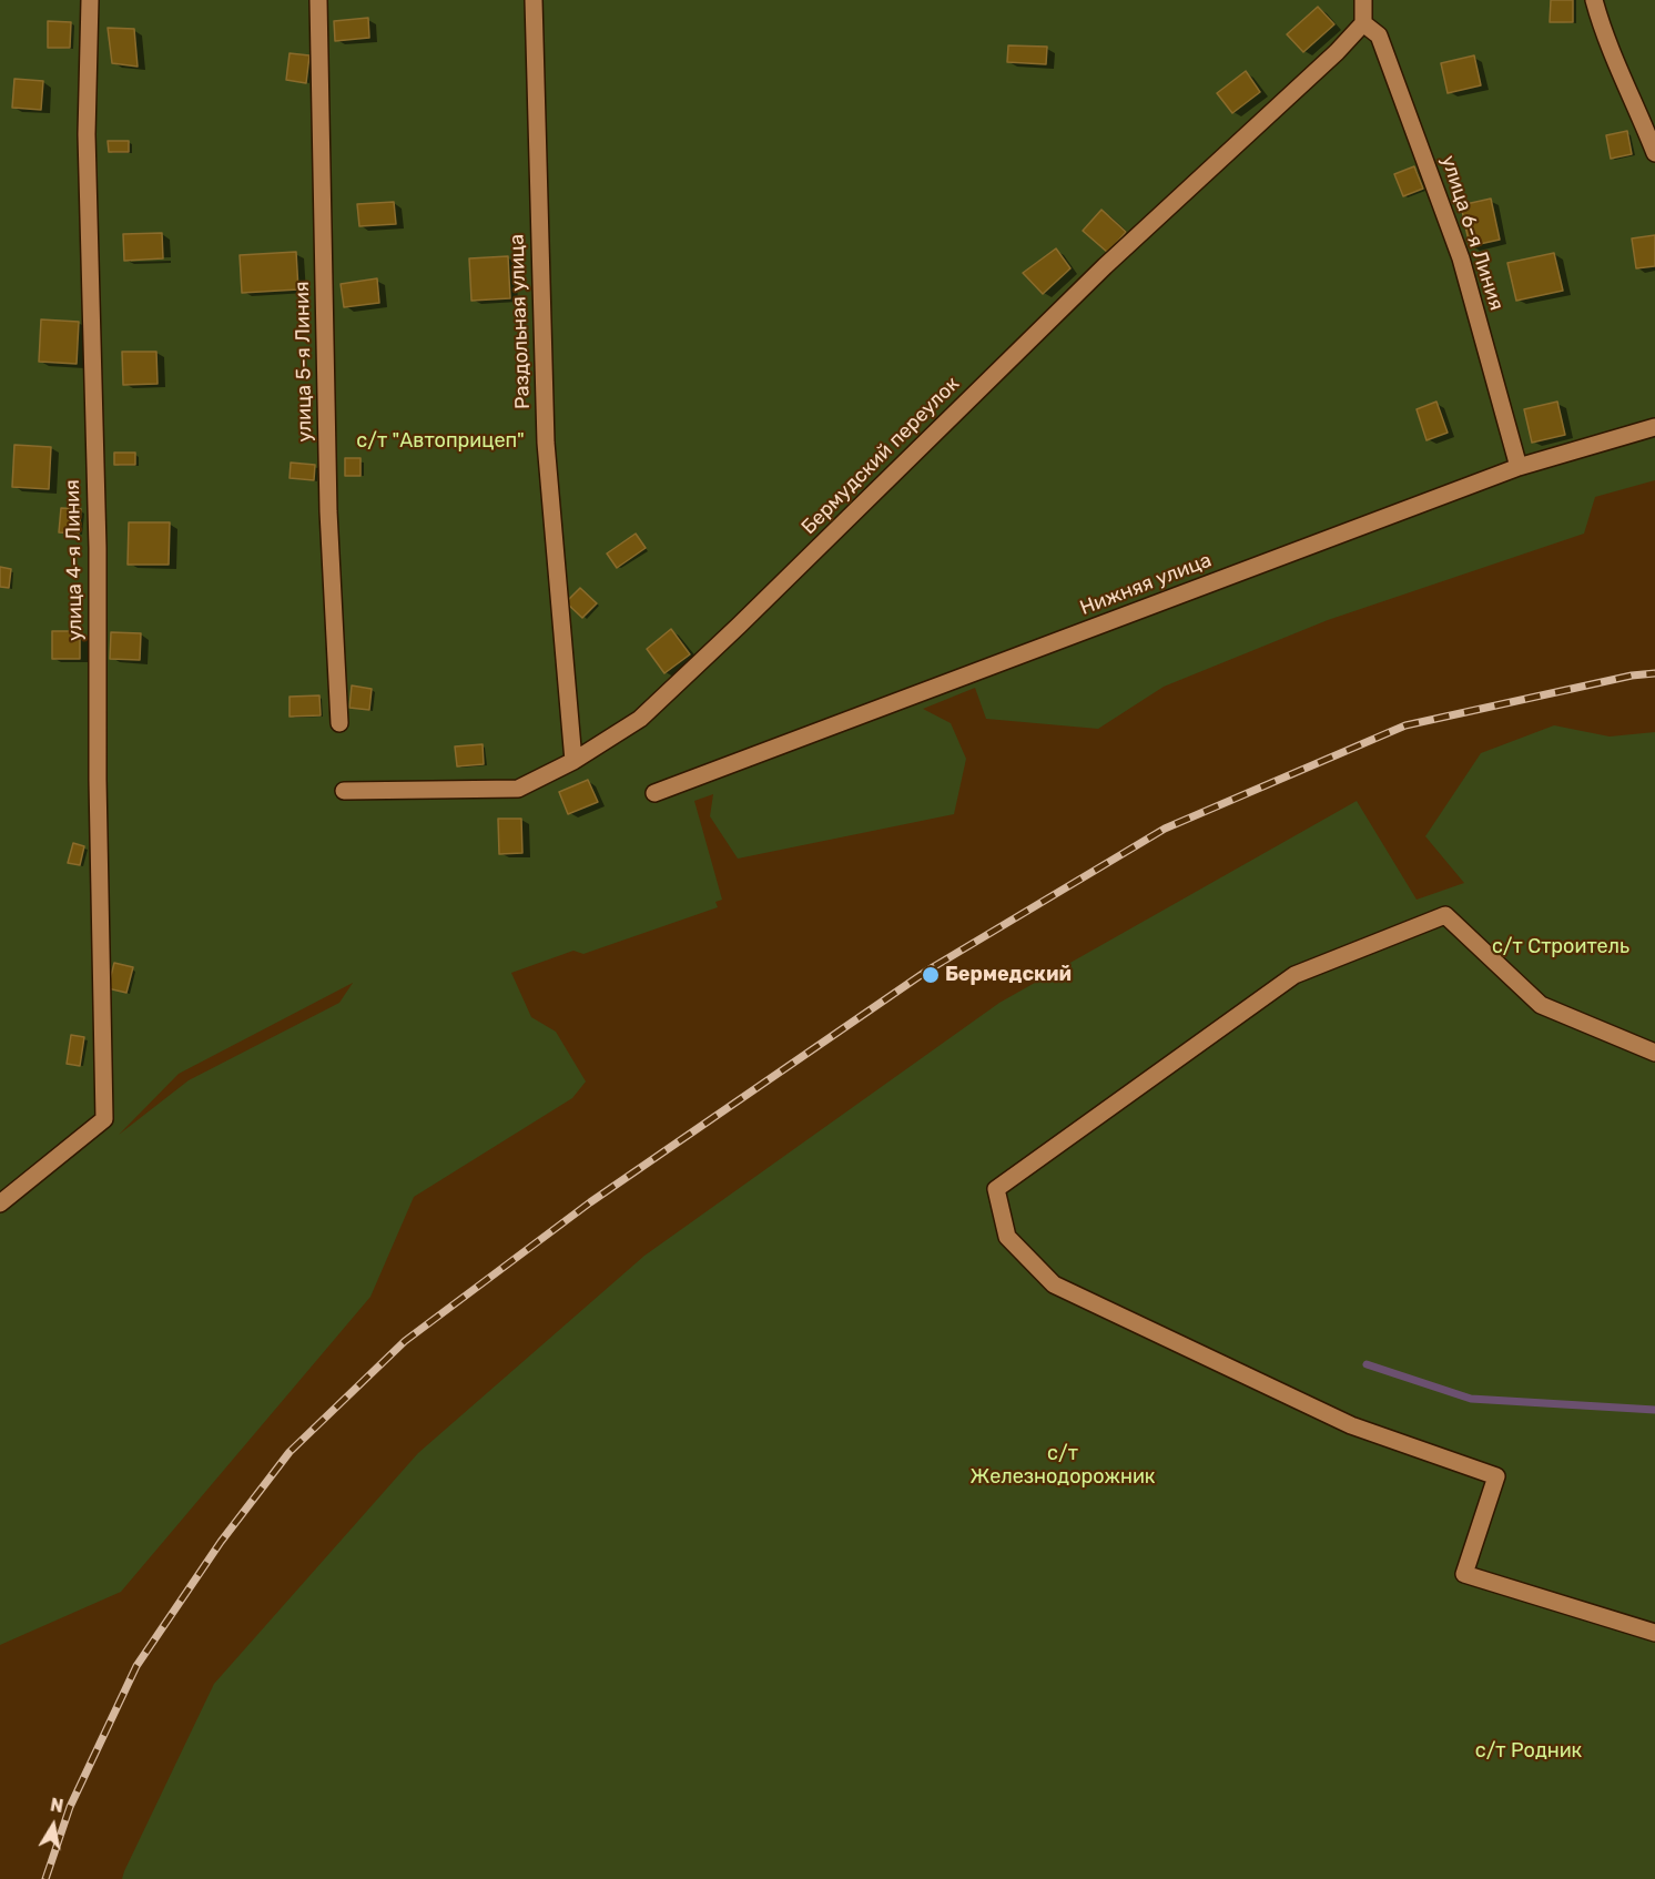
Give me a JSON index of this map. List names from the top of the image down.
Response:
{
  "streets": {
    "street": [
      "улица 6-я Линия",
      "Раздольная улица",
      "улица 5-я Линия",
      "Бермудский переулок",
      "улица 4-я Линия",
      "Нижняя улица"
    ]
  },
  "crossings": [
    ["улица 6-я Линия", "Бермудский переулок"],
    ["улица 6-я Линия", "Нижняя улица"],
    ["Раздольная улица", "Бермудский переулок"]
  ],
  "parks": [
    "с/т \"Автоприцеп\"",
    "с/т Строитель",
    "с/т Железнодорожник",
    "с/т Родник"
  ],
  "places": ["Бермедский"],
  "north": "top"
}
